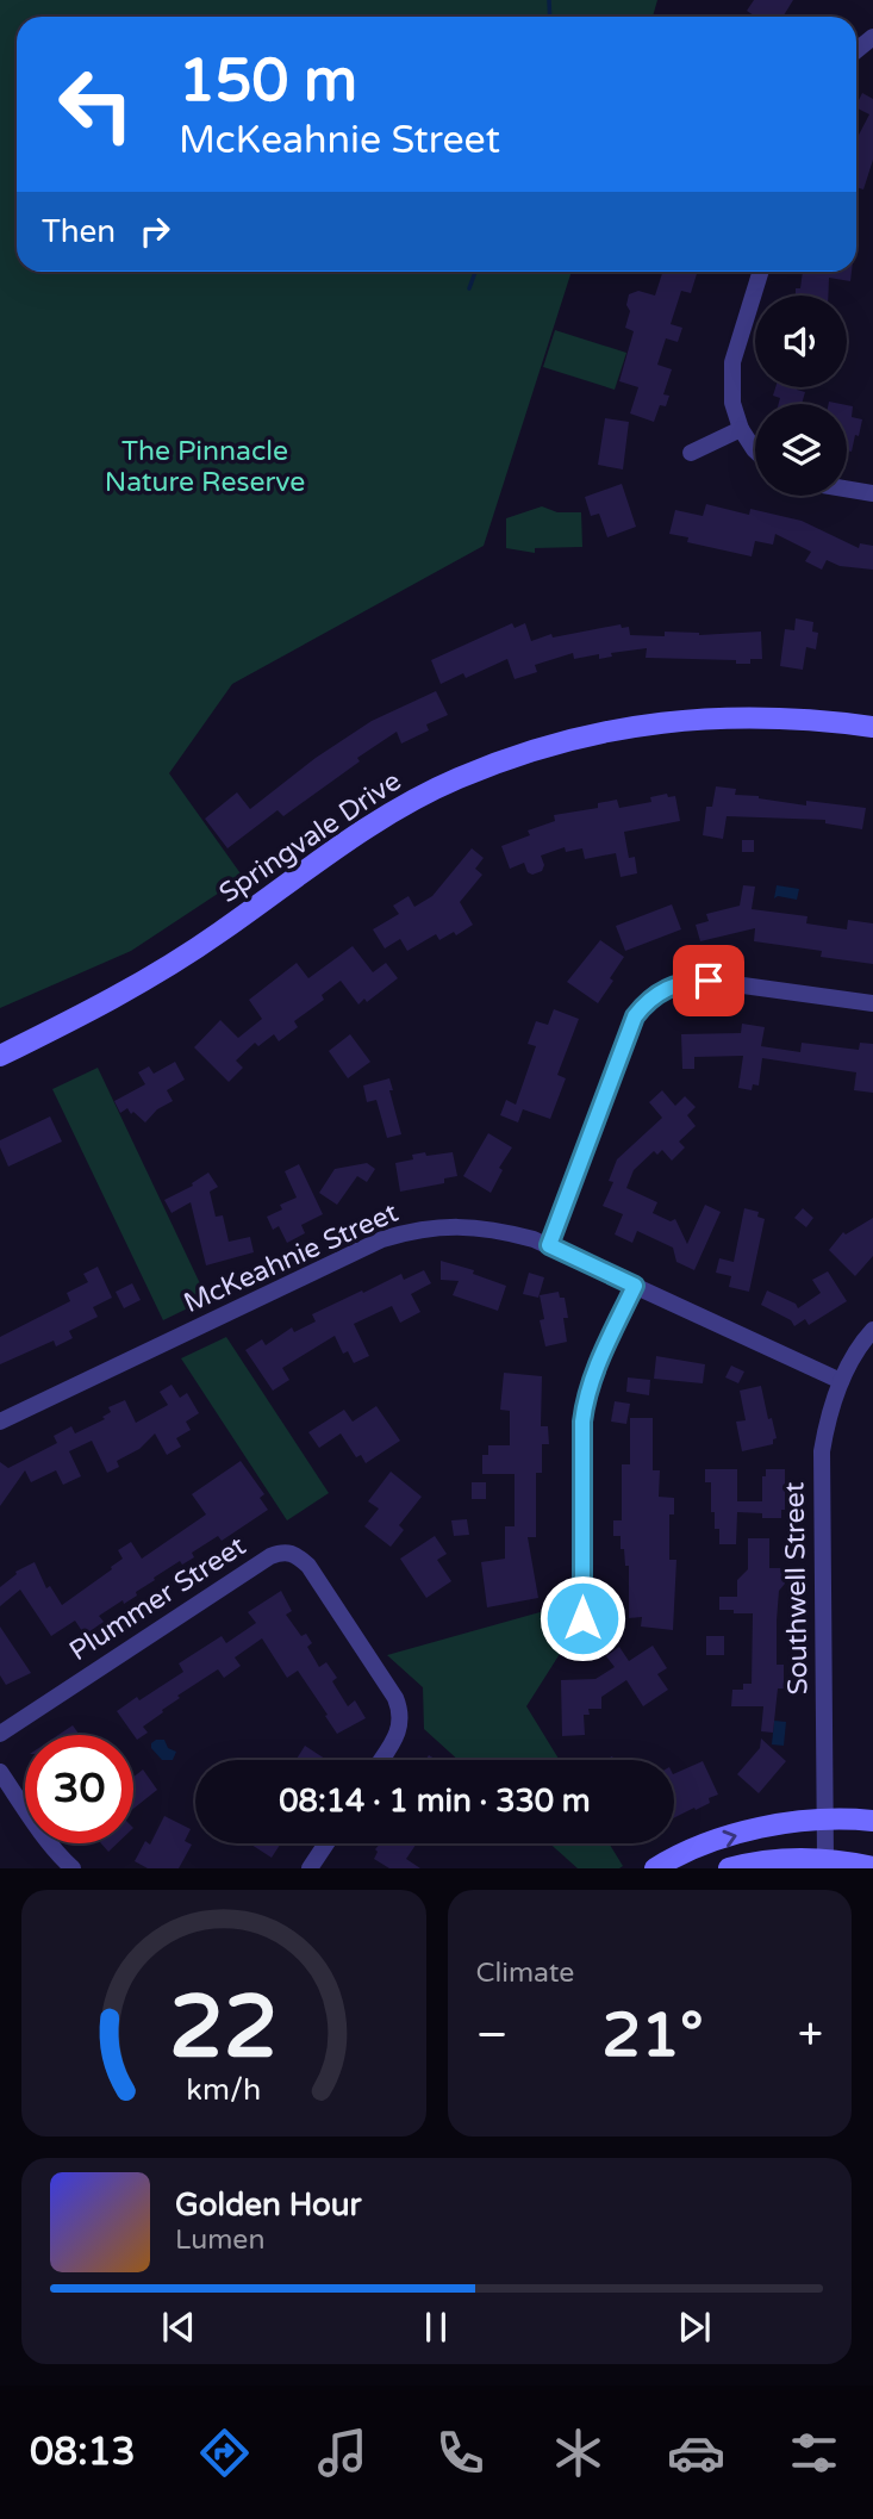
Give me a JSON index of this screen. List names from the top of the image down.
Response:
{
  "streets": {
    "main road": ["Springvale Drive"],
    "street": ["McKeahnie Street", "Southwell Street", "Plummer Street"]
  },
  "crossings": [
    ["McKeahnie Street", "Southwell Street"]
  ],
  "parks": ["The Pinnacle Nature Reserve"],
  "page": {
    "turn": ["150 m", "McKeahnie Street"],
    "then": "Then",
    "limit": "30",
    "trip": "08:14 · 1 min · 330 m",
    "tile": "Climate",
    "heat": ["−", "21°", "+"],
    "song": ["Golden Hour", "Lumen"],
    "tabs": "08:13",
    "gauge": ["22", "km/h"]
  }
}
